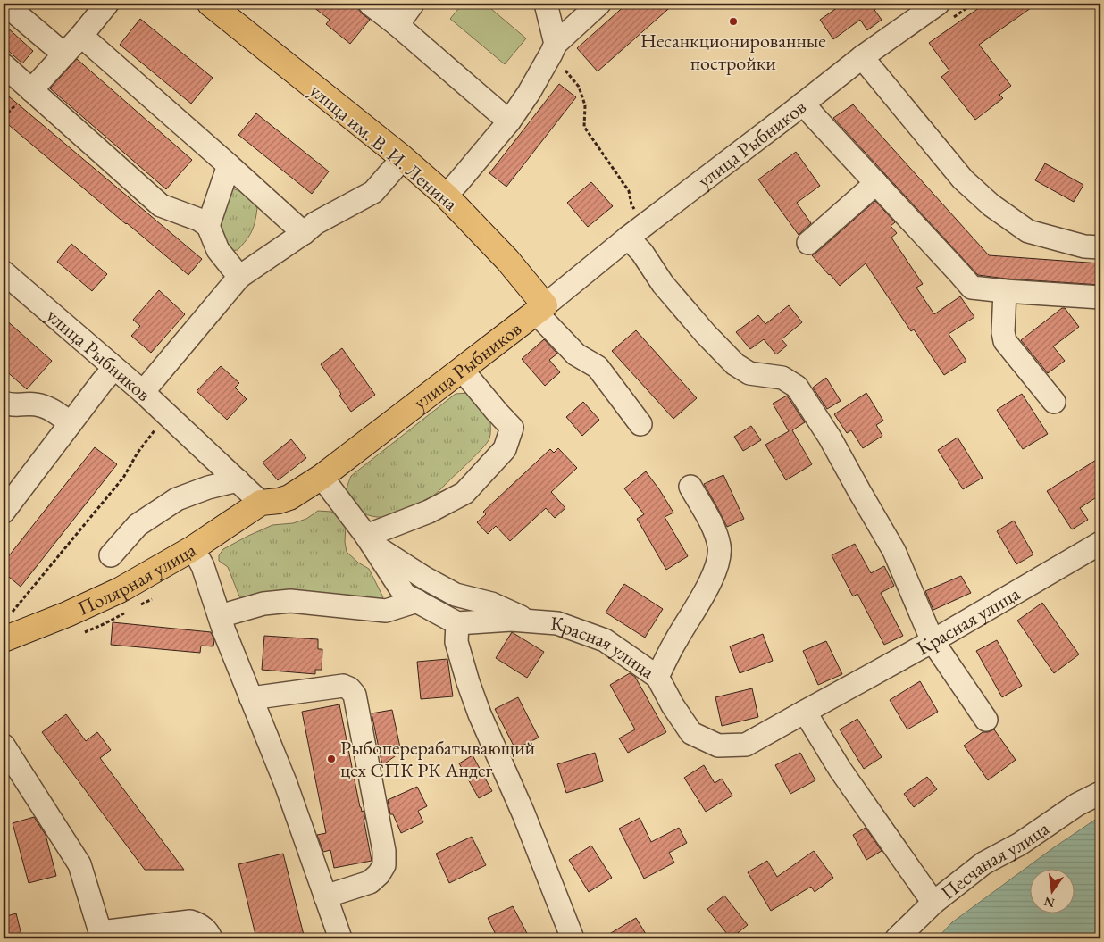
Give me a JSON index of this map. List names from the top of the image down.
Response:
{
  "streets": {
    "main road": ["улица Рыбников", "улица им. В. И. Ленина", "Полярная улица"],
    "street": ["Красная улица", "Песчаная улица"]
  },
  "crossings": [
    ["улица Рыбников", "улица им. В. И. Ленина"],
    ["улица Рыбников", "Полярная улица"]
  ],
  "places": ["Несанкционированные постройки", "Рыбоперерабатывающий цех СПК РК Андег"],
  "north": "bottom"
}
